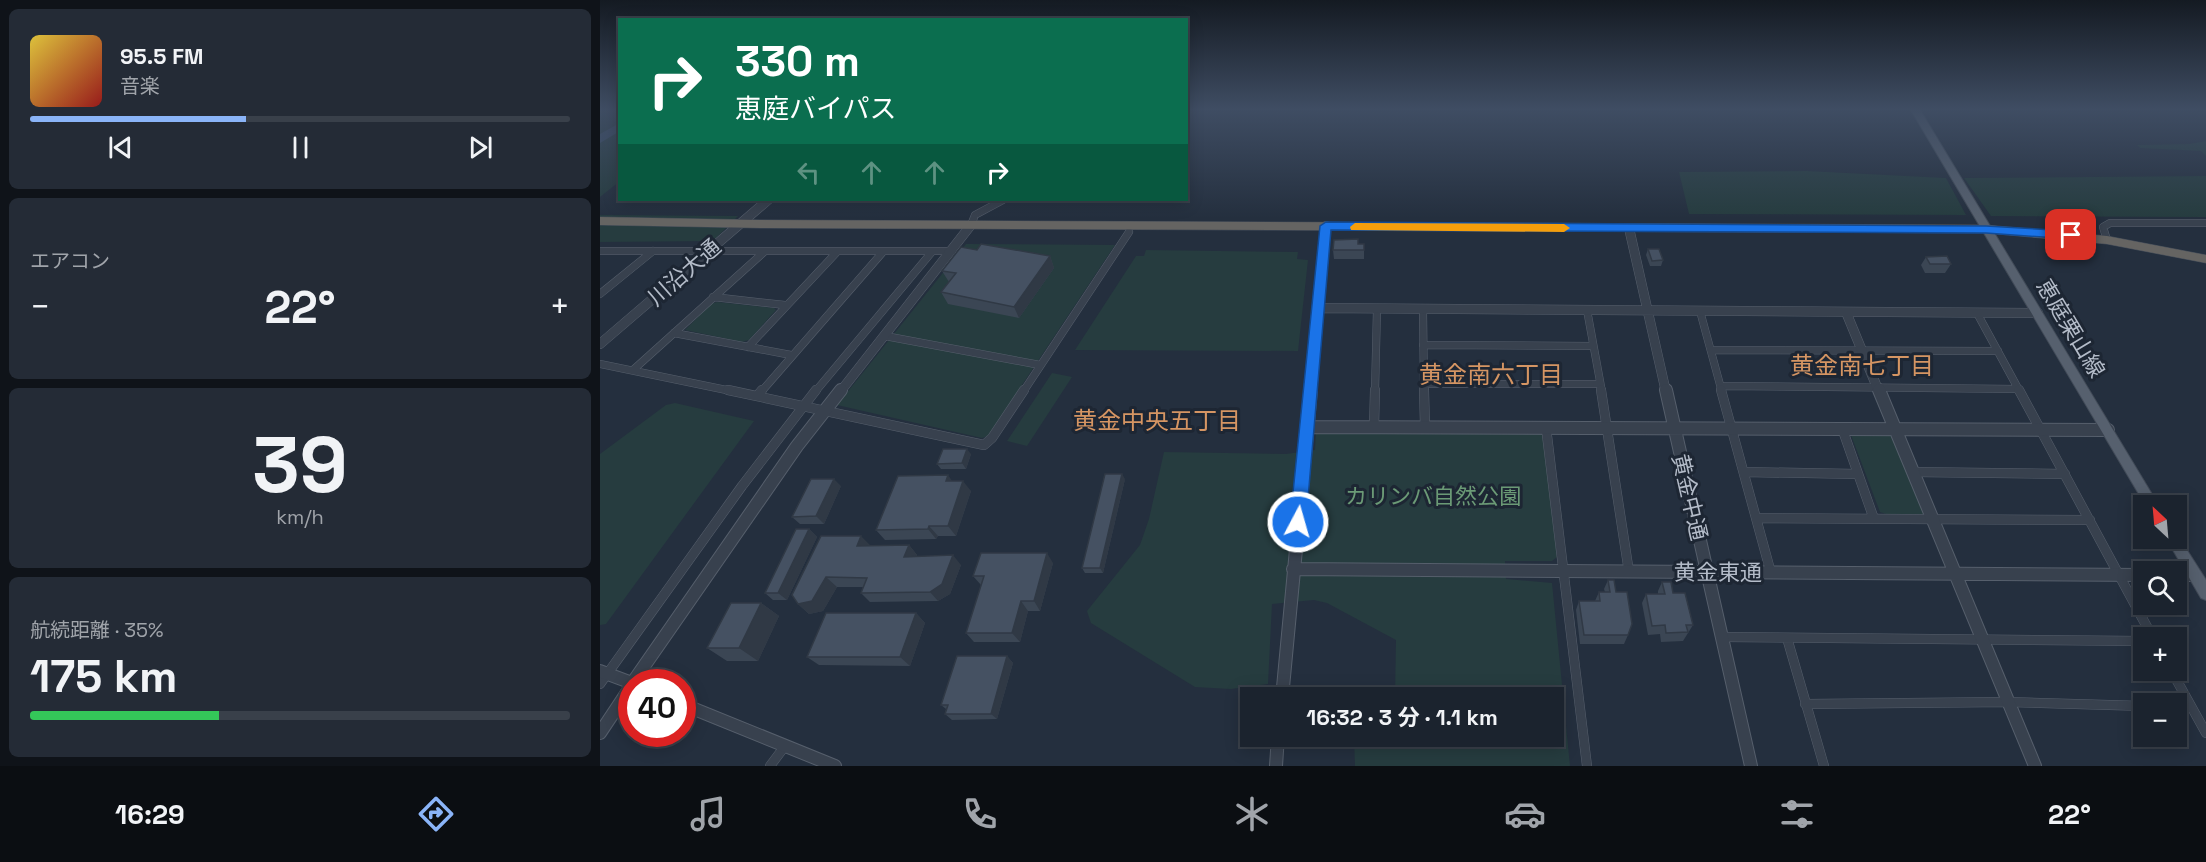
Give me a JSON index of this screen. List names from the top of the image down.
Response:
{
  "streets": {
    "main road": ["恵庭栗山線"],
    "street": ["川沿大通", "黄金中通", "黄金東通"]
  },
  "crossings": [
    ["黄金中通", "黄金東通"]
  ],
  "districts": ["黄金南七丁目", "黄金南六丁目", "黄金中央五丁目"],
  "parks": ["カリンバ自然公園"],
  "north": "top left",
  "page": {
    "turn": ["330 m", "恵庭バイパス"],
    "song": ["95.5 FM", "音楽"],
    "tile": [
      "エアコン",
      ["39", "km/h"],
      ["航続距離 · 35%", "175 km"]
    ],
    "heat": ["−", "22°", "+"],
    "map_buttons": ["+", "−"],
    "limit": "40",
    "trip": "16:32 · 3 分 · 1.1 km",
    "tabs": ["16:29", "22°"]
  }
}
